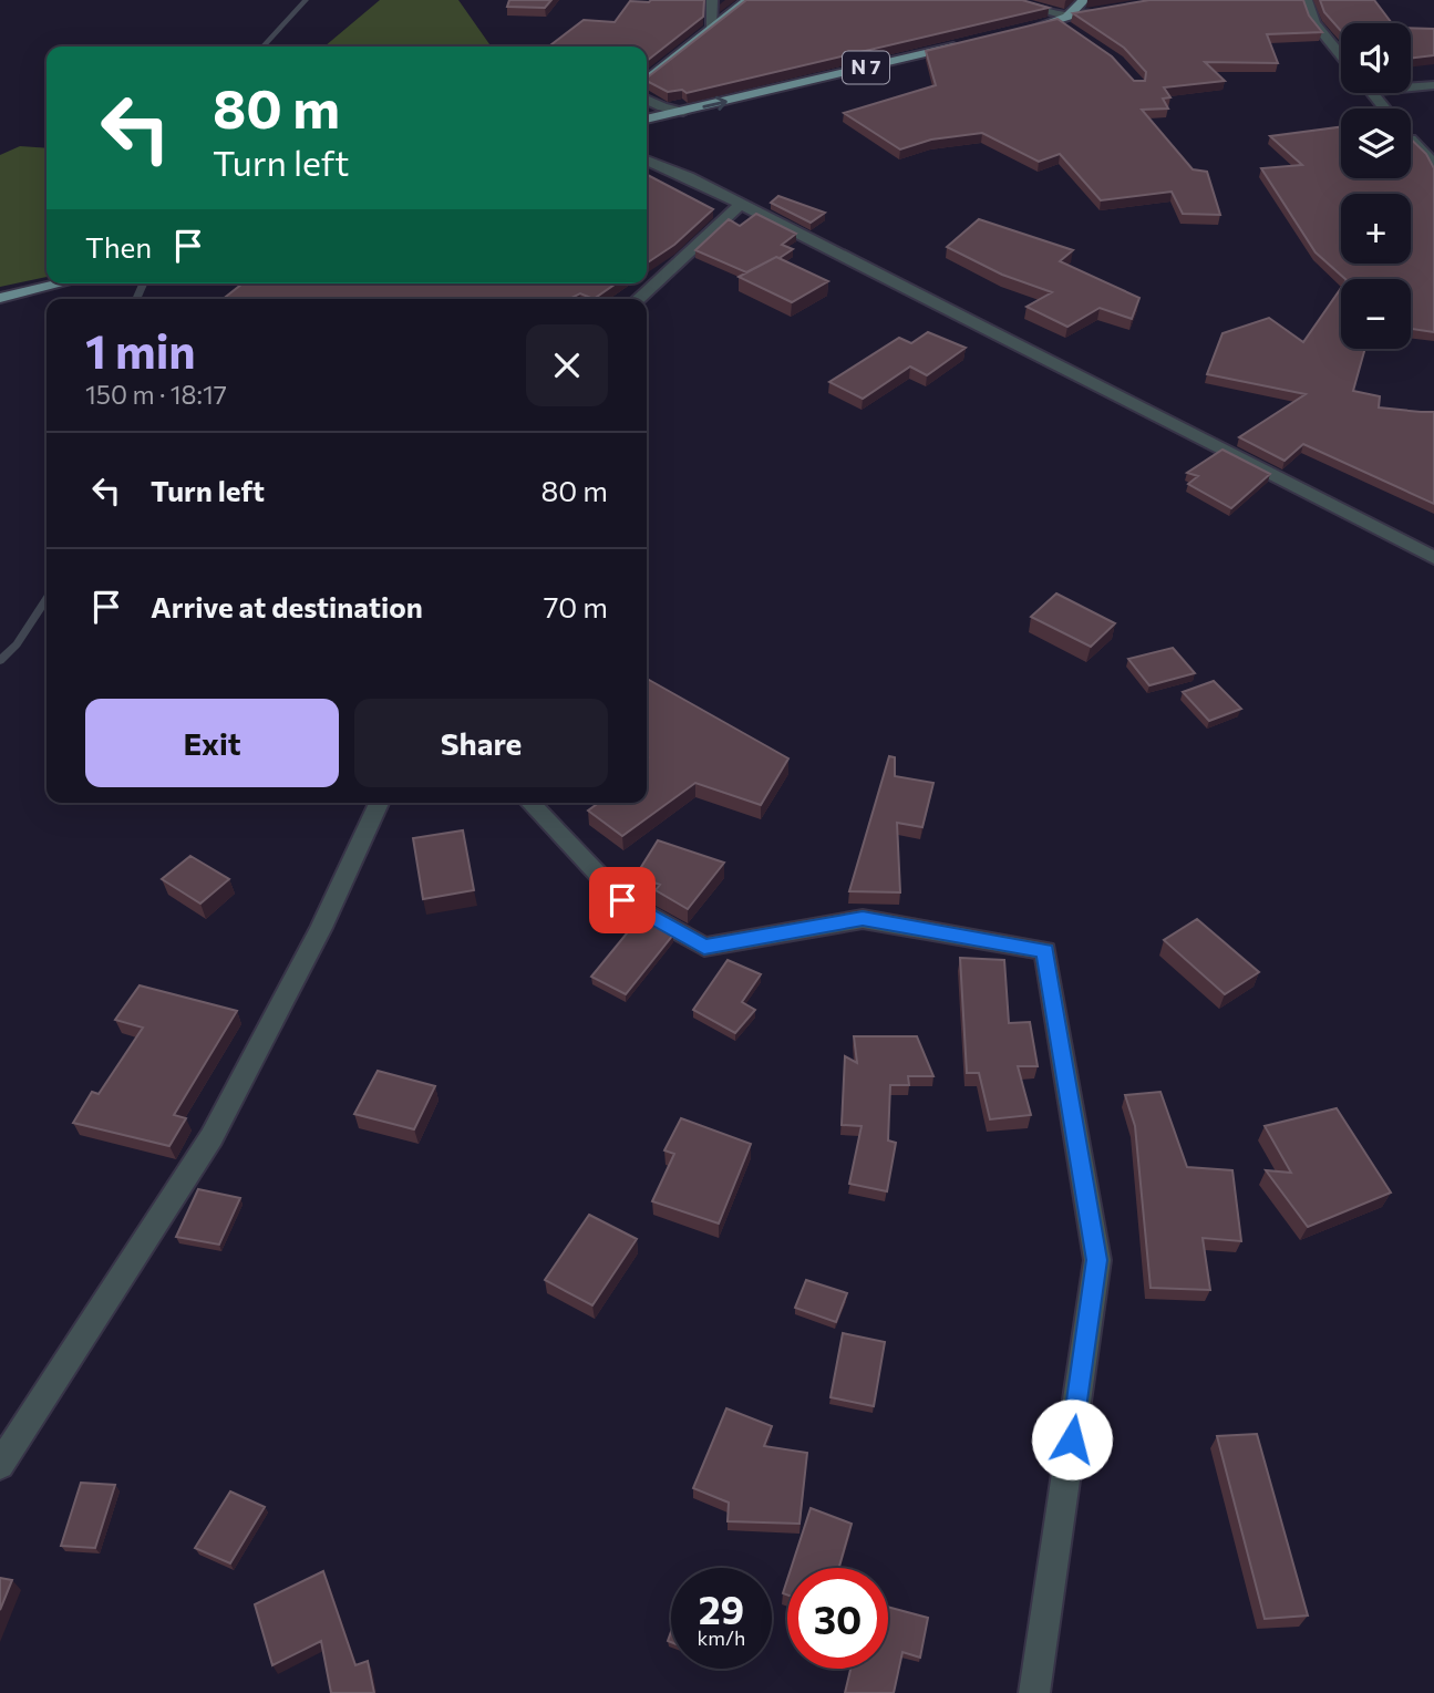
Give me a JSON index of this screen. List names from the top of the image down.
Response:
{
  "streets": {
    "main road": ["N 7"]
  },
  "page": {
    "map_buttons": ["+", "−"],
    "turn": ["80 m", "Turn left"],
    "then": "Then",
    "heading": ["1 min", "150 m · 18:17"],
    "list": [
      {
        "name": "Turn left",
        "value": "80 m"
      },
      {
        "name": "Arrive at destination",
        "value": "70 m"
      }
    ],
    "buttons": ["Exit", "Share"],
    "speed": "29 km/h",
    "limit": "30"
  }
}
